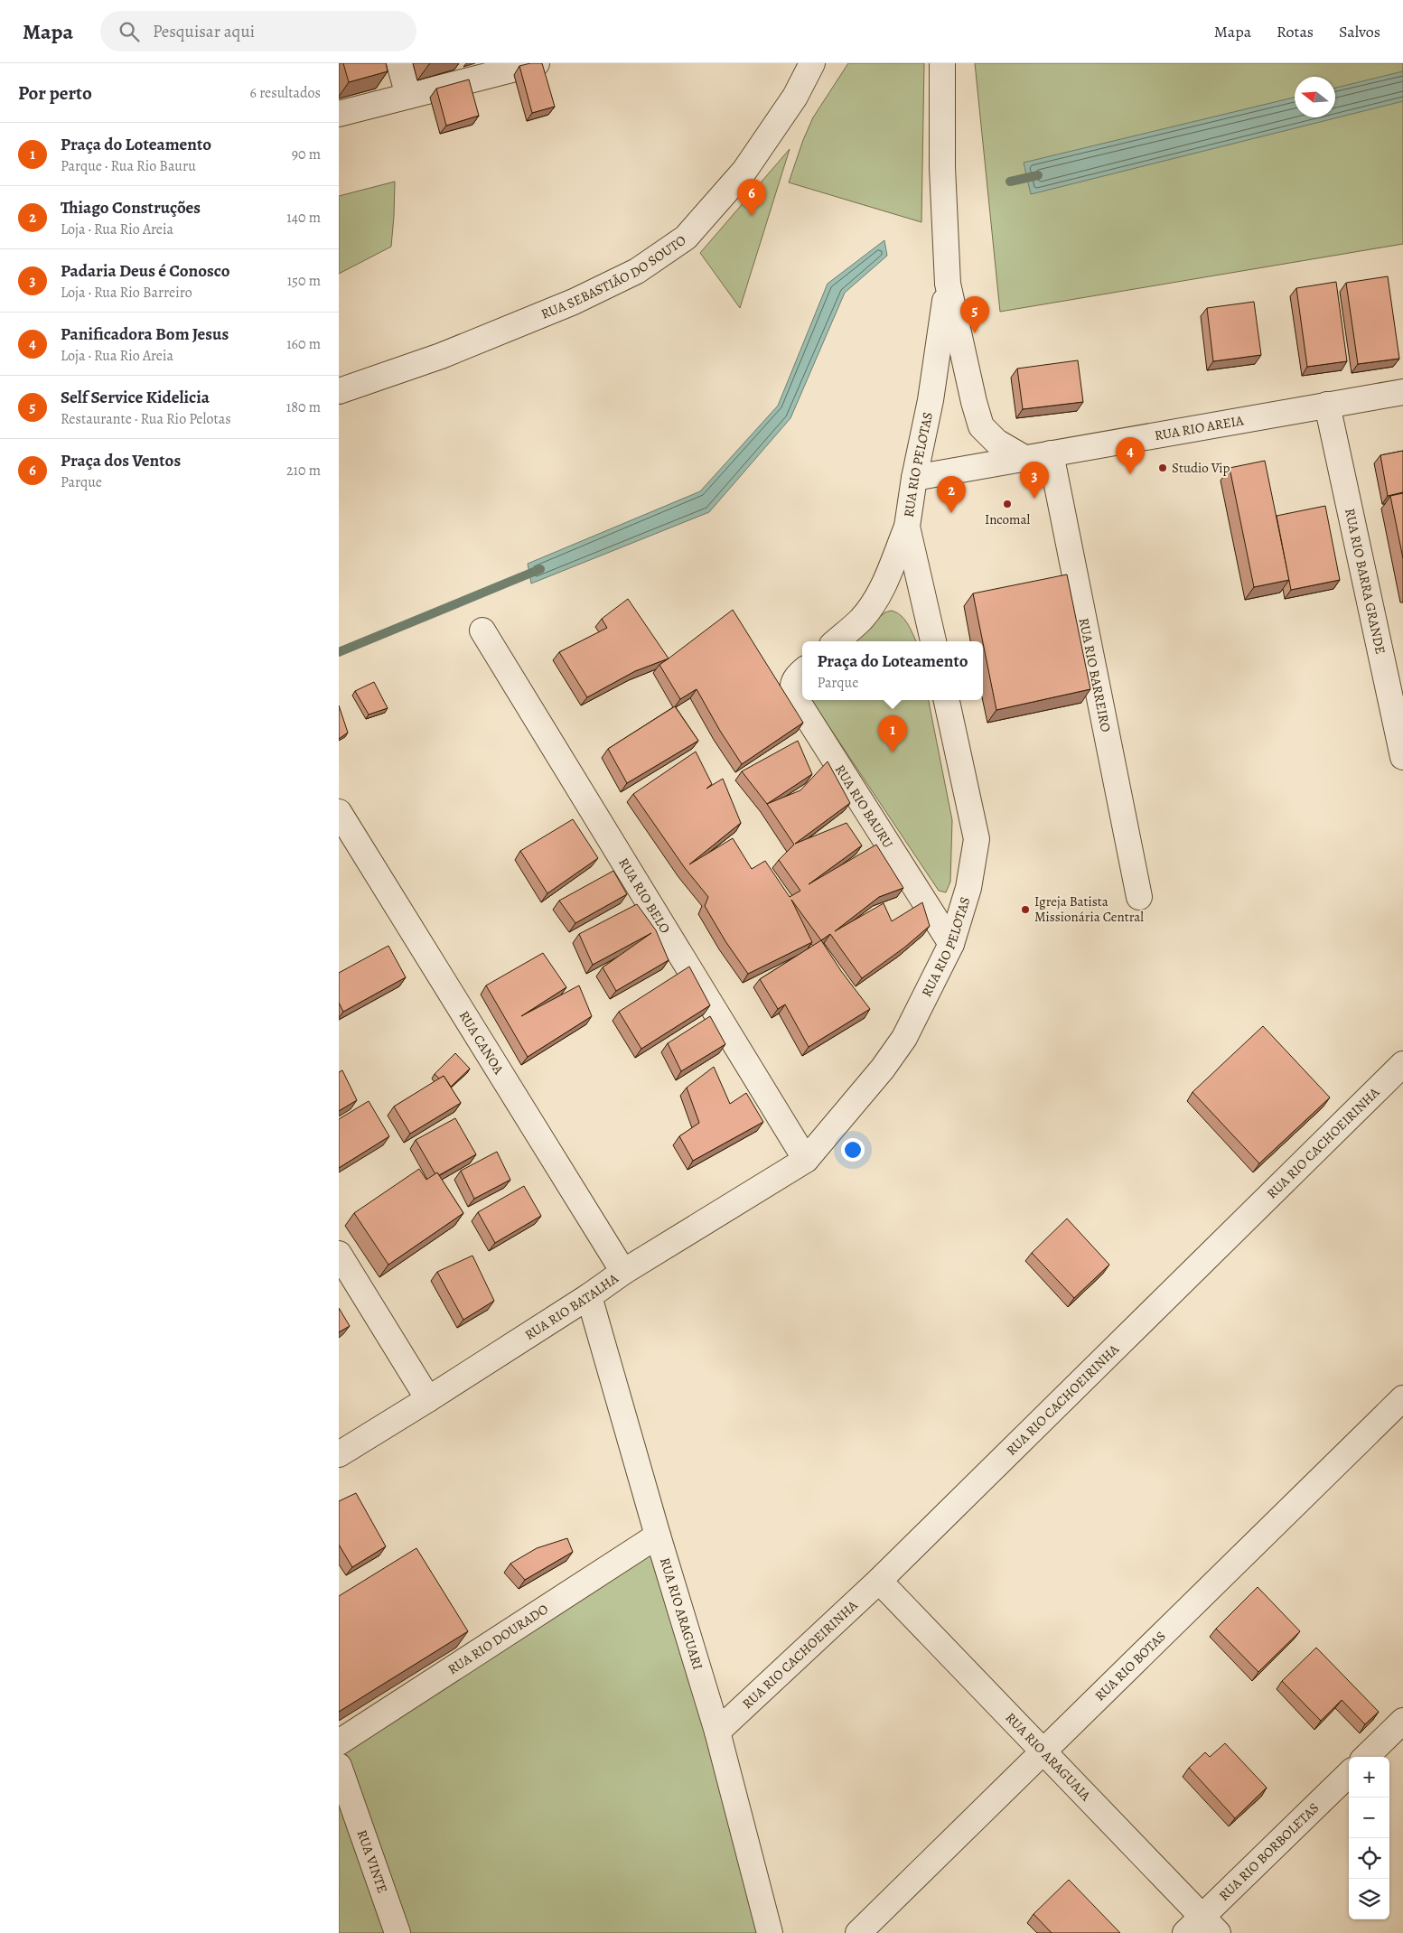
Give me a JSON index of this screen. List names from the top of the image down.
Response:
{
  "streets": {
    "street": [
      "RUA SEBASTIÃO DO SOUTO",
      "RUA RIO AREIA",
      "RUA RIO PELOTAS",
      "RUA RIO BARRA GRANDE",
      "RUA RIO BARREIRO",
      "RUA RIO BAURU",
      "RUA RIO BELO",
      "RUA CANOA",
      "RUA RIO CACHOEIRINHA",
      "RUA RIO BATALHA",
      "RUA RIO ARAGUARI",
      "RUA RIO DOURADO",
      "RUA RIO BOTAS",
      "RUA RIO ARAGUAIA",
      "RUA RIO BORBOLETAS",
      "RUA VINTE"
    ]
  },
  "crossings": [
    ["RUA RIO AREIA", "RUA RIO PELOTAS"],
    ["RUA RIO AREIA", "RUA RIO BARRA GRANDE"],
    ["RUA RIO AREIA", "RUA RIO BARREIRO"],
    ["RUA RIO PELOTAS", "RUA RIO BAURU"],
    ["RUA RIO PELOTAS", "RUA RIO BELO"],
    ["RUA RIO PELOTAS", "RUA RIO BATALHA"],
    ["RUA RIO BELO", "RUA RIO BATALHA"],
    ["RUA CANOA", "RUA RIO BATALHA"],
    ["RUA RIO CACHOEIRINHA", "RUA RIO ARAGUARI"],
    ["RUA RIO CACHOEIRINHA", "RUA RIO ARAGUAIA"],
    ["RUA RIO BATALHA", "RUA RIO ARAGUARI"],
    ["RUA RIO ARAGUARI", "RUA RIO DOURADO"],
    ["RUA RIO BOTAS", "RUA RIO ARAGUAIA"],
    ["RUA RIO ARAGUAIA", "RUA RIO BORBOLETAS"]
  ],
  "places": ["Studio Vip", "Incomal", "Igreja Batista Missionária Central"],
  "north": "left",
  "page": {
    "header": "Mapa",
    "search": "Pesquisar aqui",
    "nav": ["Mapa", "Rotas", "Salvos"],
    "heading": ["Por perto", "6 resultados"],
    "list": [
      {
        "mark": "1",
        "name": "Praça do Loteamento",
        "note": "Parque · Rua Rio Bauru",
        "value": "90 m"
      },
      {
        "mark": "2",
        "name": "Thiago Construções",
        "note": "Loja · Rua Rio Areia",
        "value": "140 m"
      },
      {
        "mark": "3",
        "name": "Padaria Deus é Conosco",
        "note": "Loja · Rua Rio Barreiro",
        "value": "150 m"
      },
      {
        "mark": "4",
        "name": "Panificadora Bom Jesus",
        "note": "Loja · Rua Rio Areia",
        "value": "160 m"
      },
      {
        "mark": "5",
        "name": "Self Service Kidelicia",
        "note": "Restaurante · Rua Rio Pelotas",
        "value": "180 m"
      },
      {
        "mark": "6",
        "name": "Praça dos Ventos",
        "note": "Parque",
        "value": "210 m"
      }
    ],
    "pins": [
      "6",
      "5",
      "4",
      "3",
      "2",
      "1"
    ],
    "popup": ["Praça do Loteamento", "Parque"],
    "map_buttons": ["+", "−"]
  }
}
